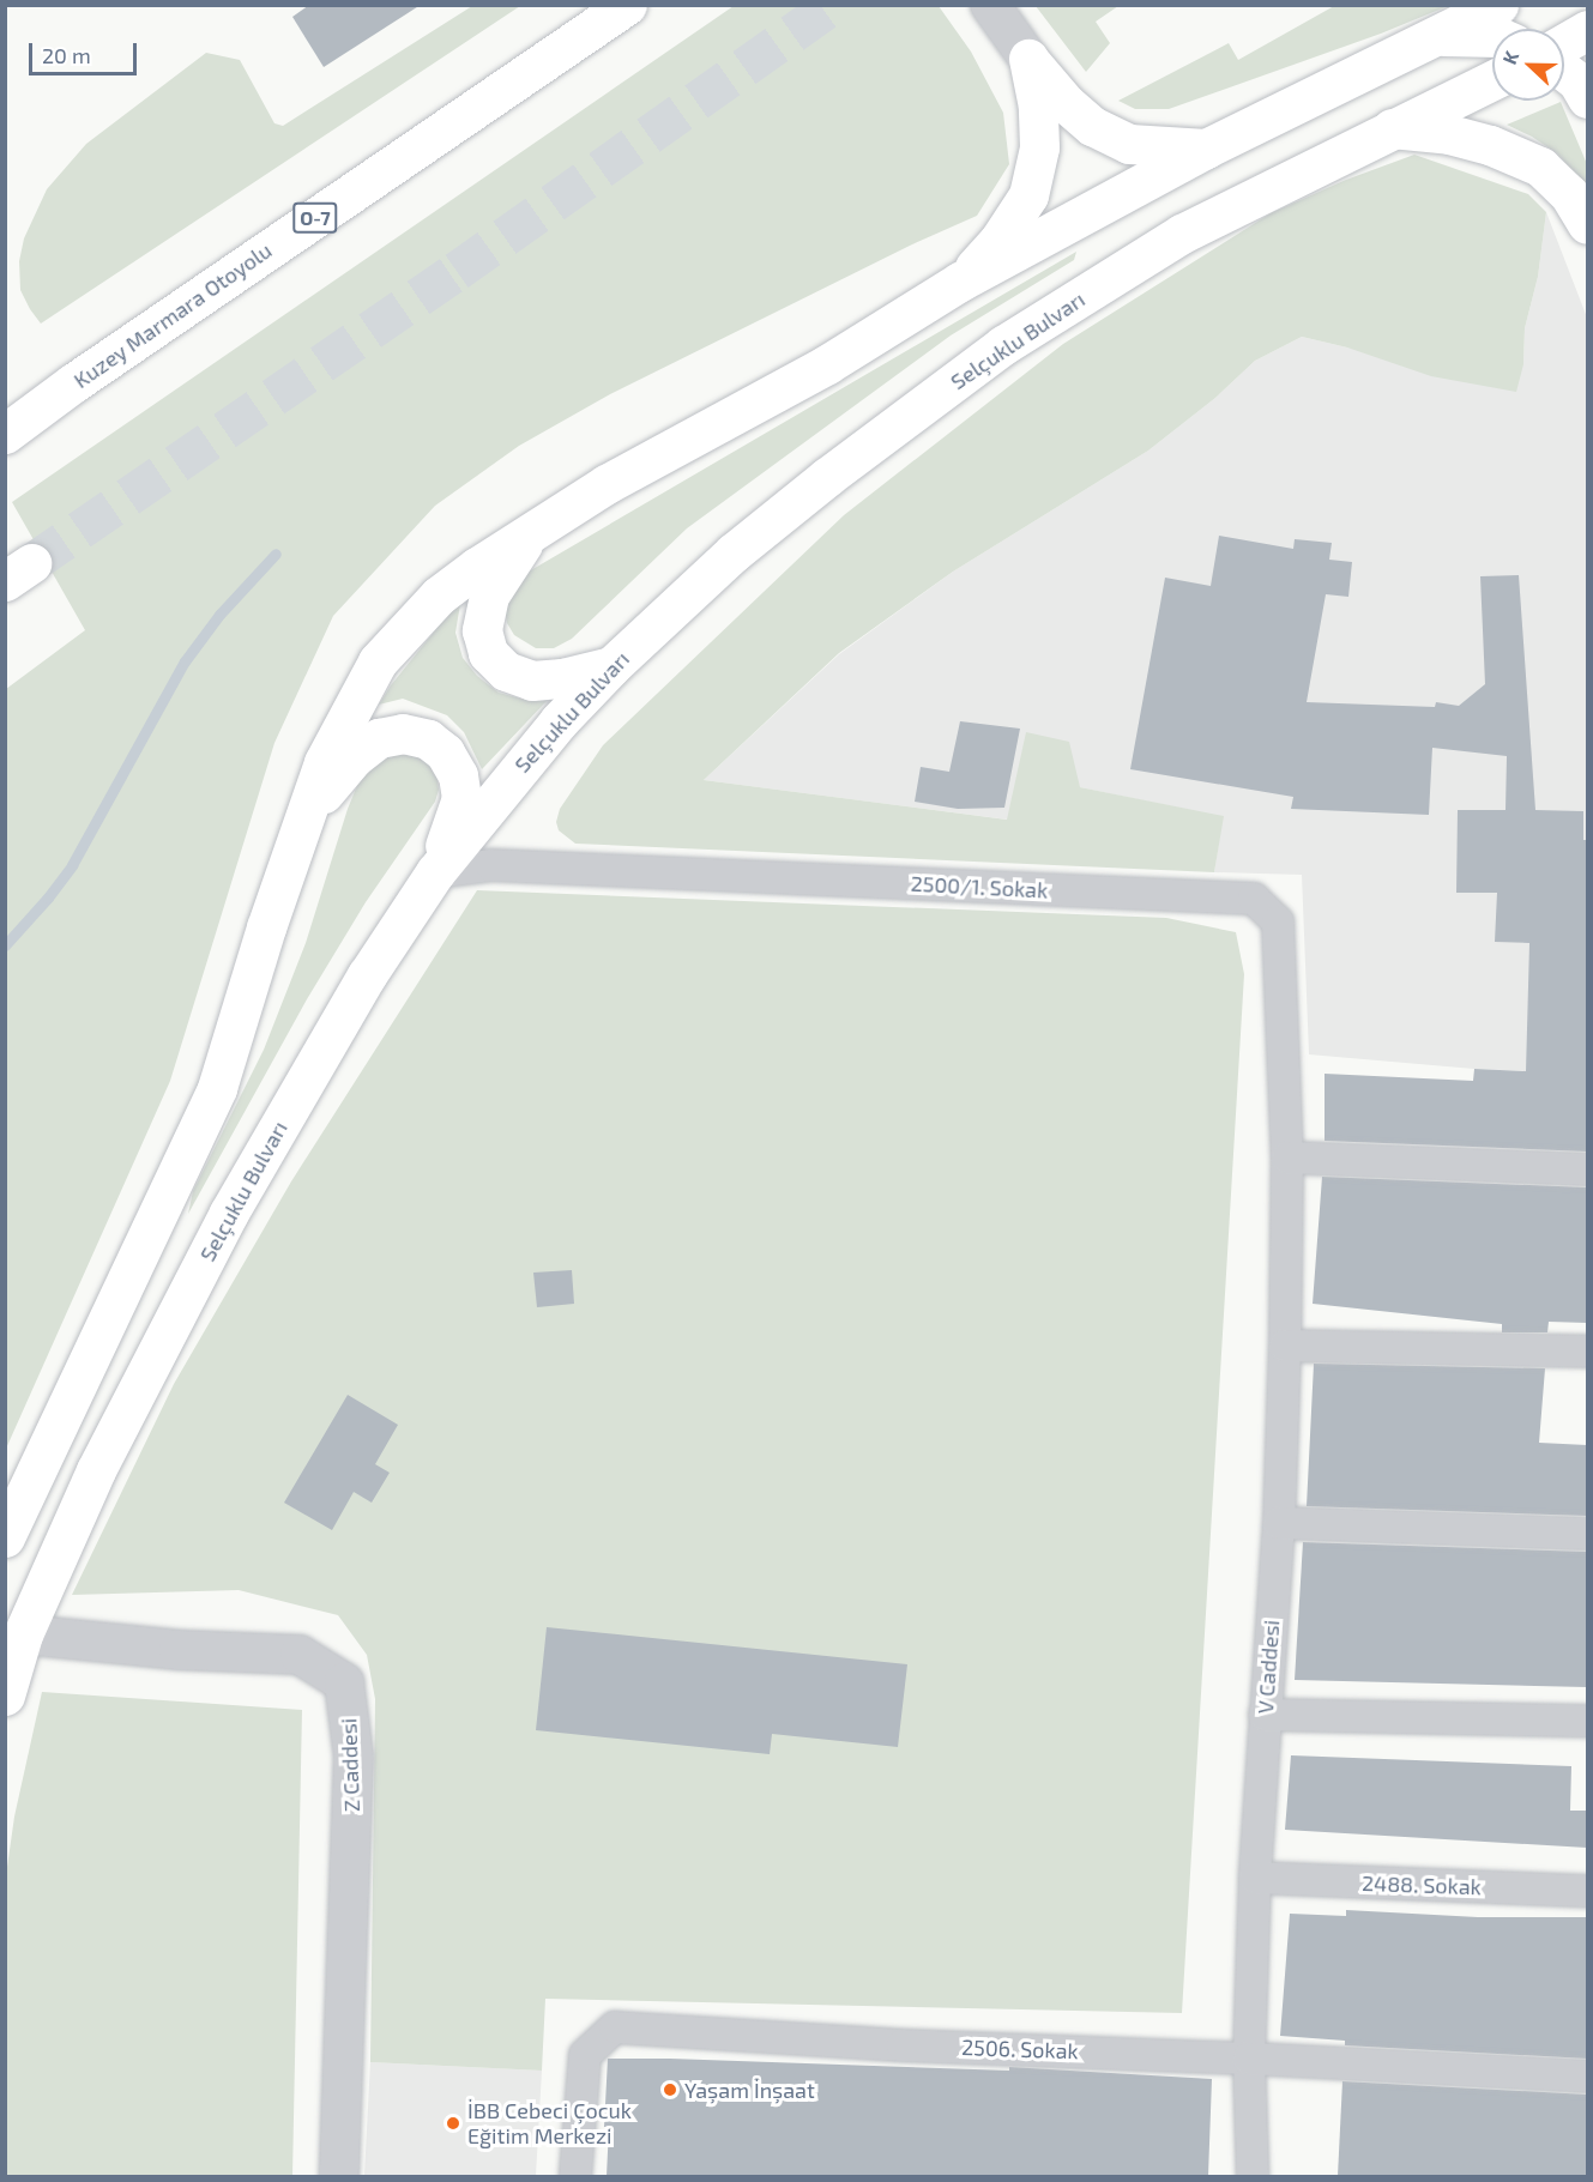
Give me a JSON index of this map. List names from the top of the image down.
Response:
{
  "streets": {
    "main road": ["O-7", "Kuzey Marmara Otoyolu", "Selçuklu Bulvarı"],
    "street": [
      "2500/1. Sokak",
      "V Caddesi",
      "Z Caddesi",
      "2488. Sokak",
      "2506. Sokak"
    ]
  },
  "crossings": [
    ["Selçuklu Bulvarı", "2500/1. Sokak"],
    ["Selçuklu Bulvarı", "Z Caddesi"],
    ["2500/1. Sokak", "V Caddesi"],
    ["V Caddesi", "2488. Sokak"],
    ["V Caddesi", "2506. Sokak"]
  ],
  "places": ["Yaşam İnşaat", "İBB Cebeci Çocuk Eğitim Merkezi"],
  "scale_bar": "20 m",
  "north": "left"
}
